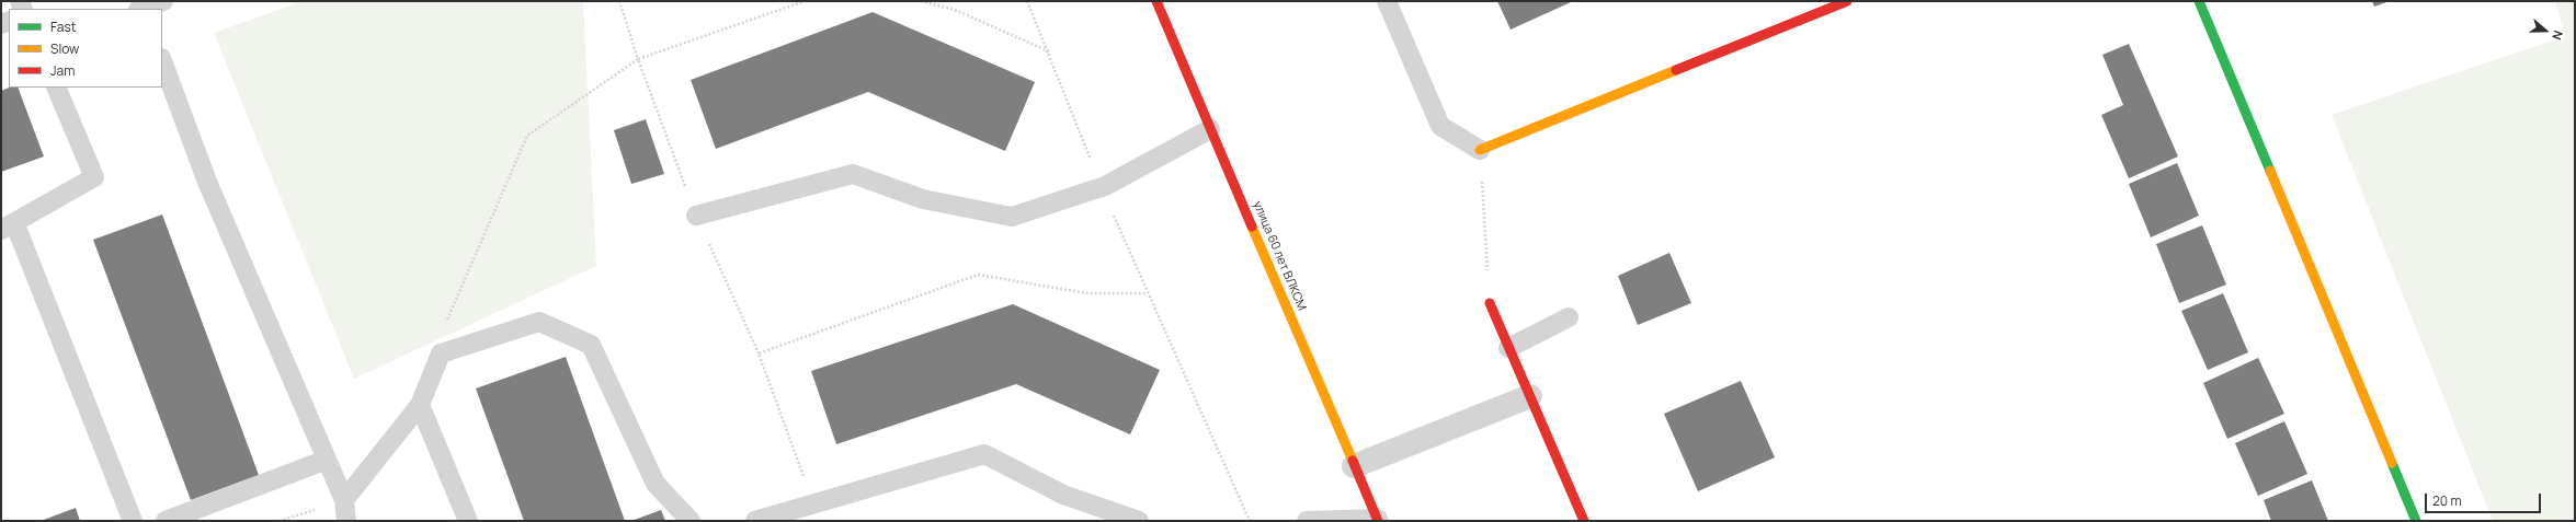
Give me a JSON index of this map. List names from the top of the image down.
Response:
{
  "streets": {
    "street": ["улица 60 лет ВЛКСМ"]
  },
  "legend": ["Fast", "Slow", "Jam"],
  "scale_bar": "20 m",
  "north": "right"
}
